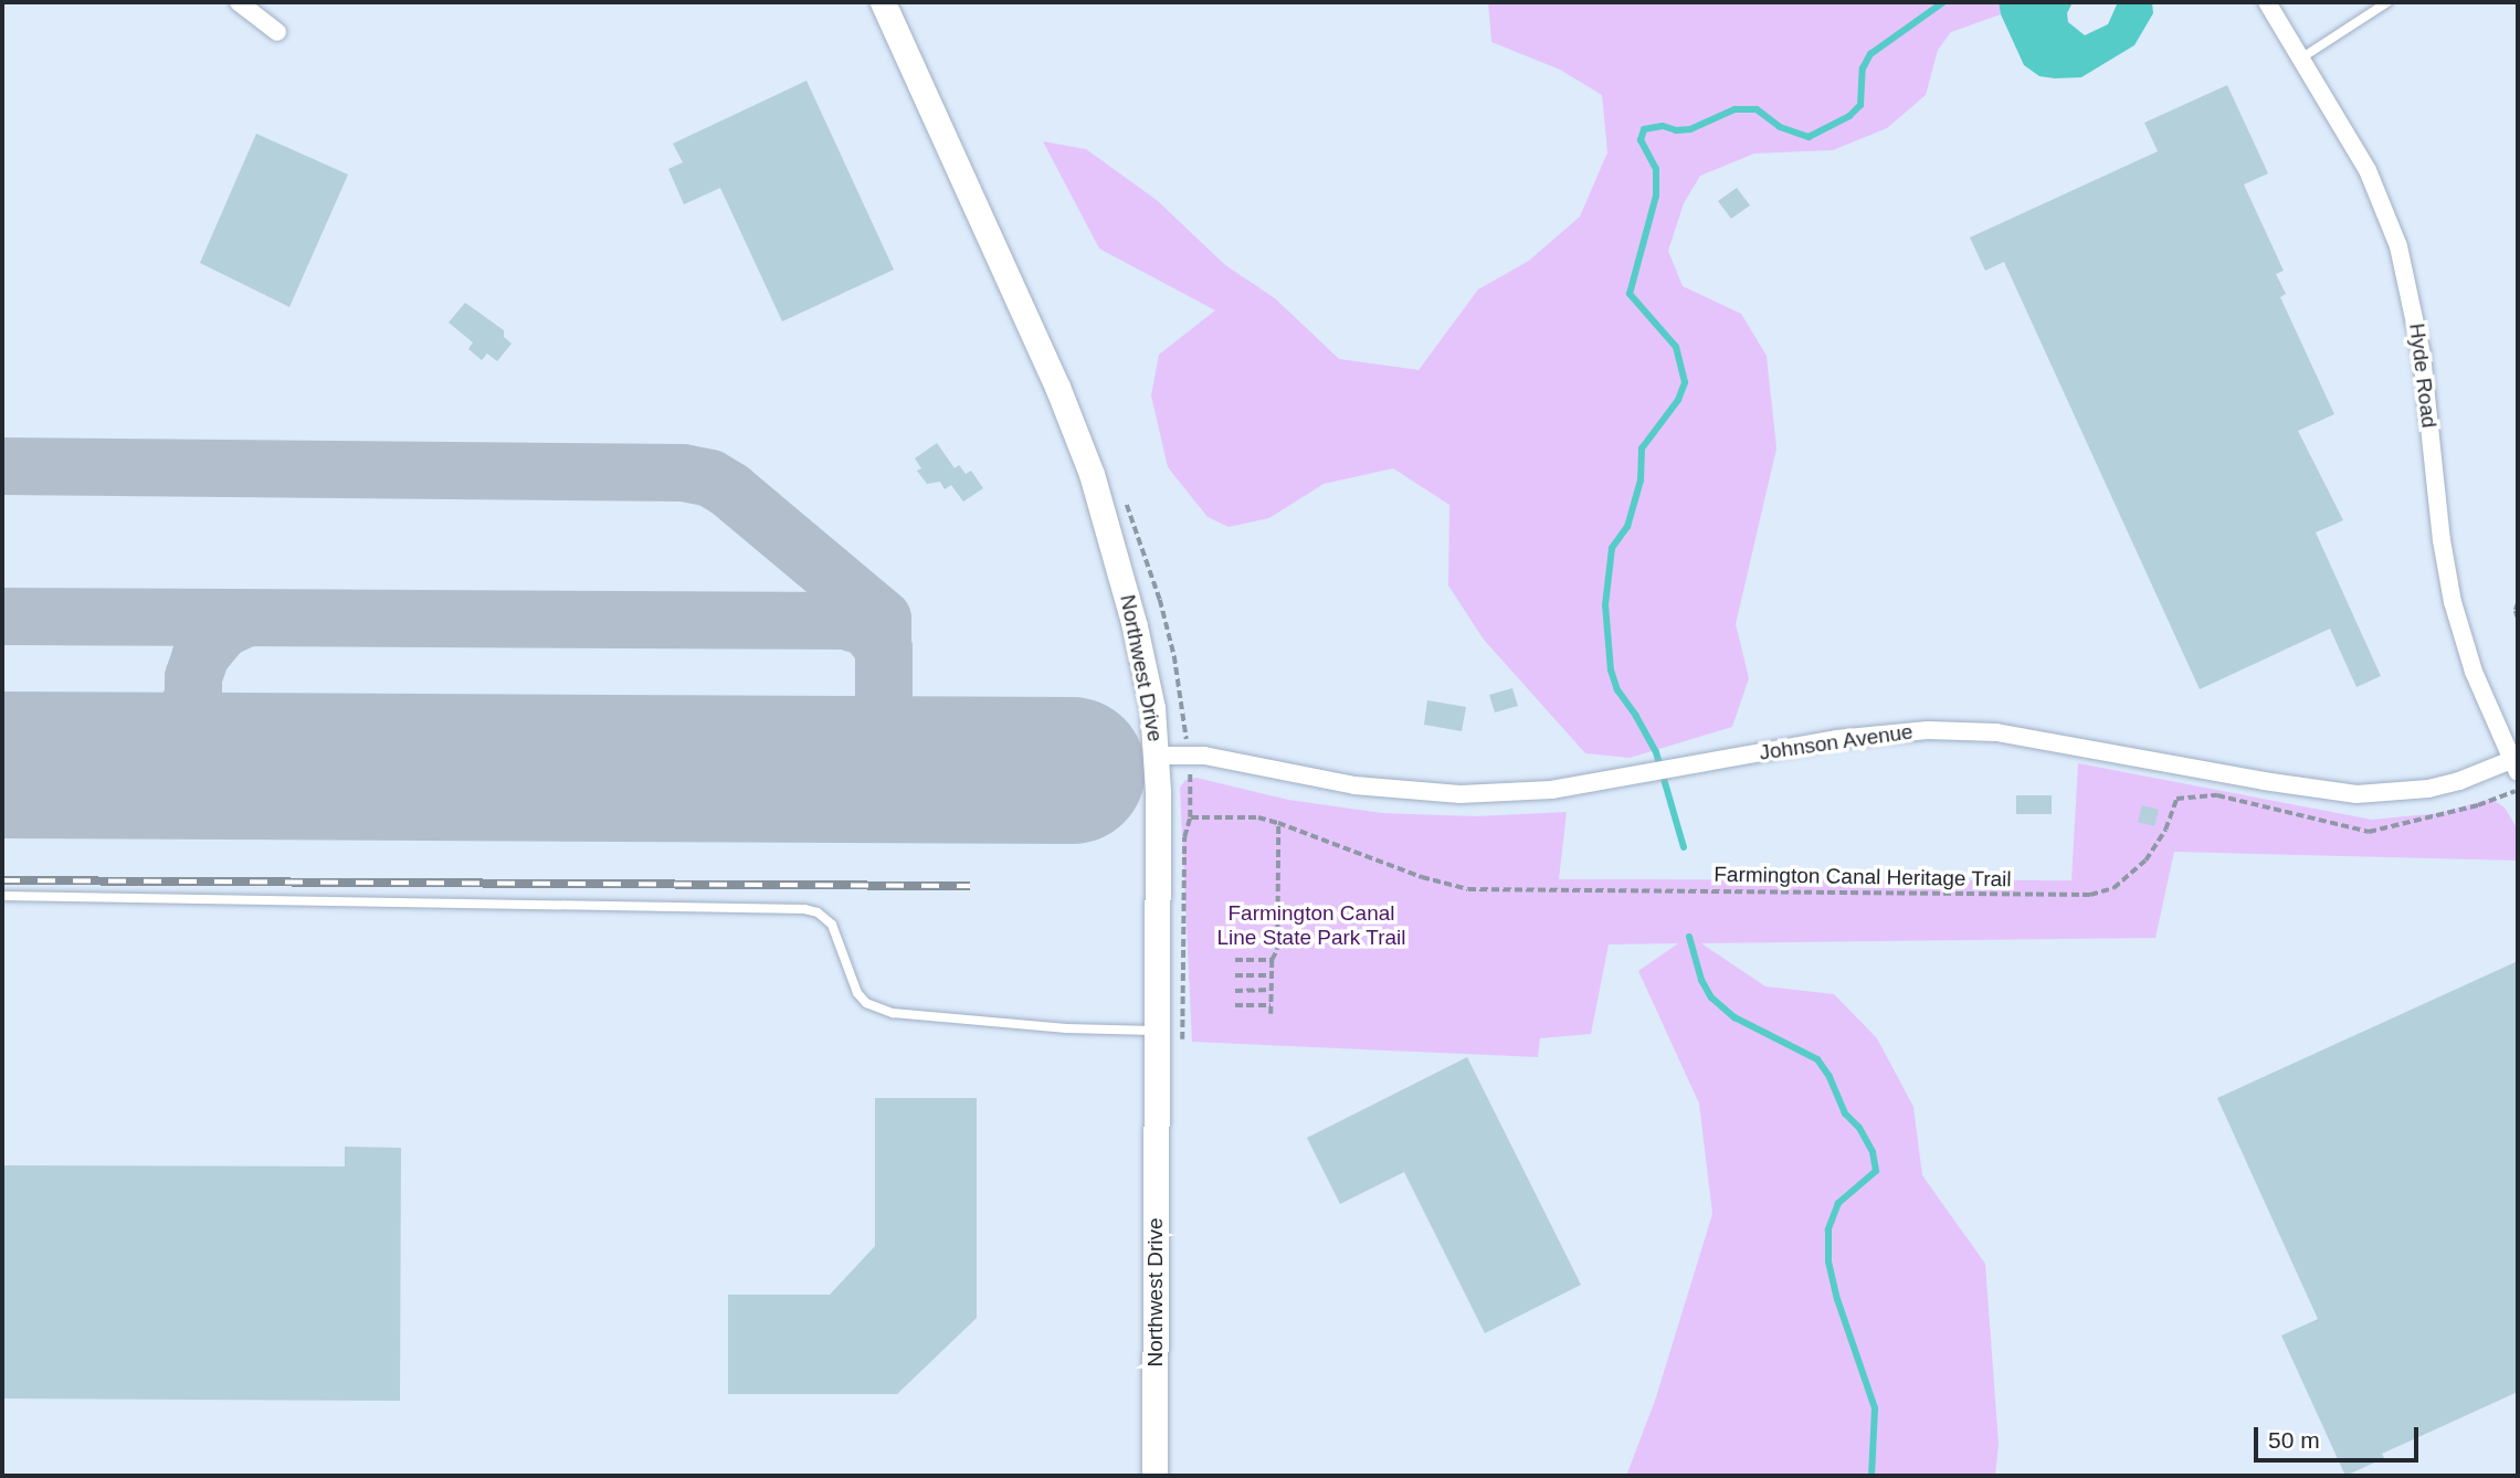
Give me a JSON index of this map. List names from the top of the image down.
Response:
{
  "streets": {
    "main road": ["Northwest Drive"],
    "street": ["Hyde Road", "Johnson Avenue"],
    "path": ["Farmington Canal Heritage Trail"]
  },
  "crossings": [
    ["Hyde Road", "Johnson Avenue"],
    ["Northwest Drive", "Johnson Avenue"]
  ],
  "parks": ["Farmington Canal Line State Park Trail"],
  "scale_bar": "50 m"
}
